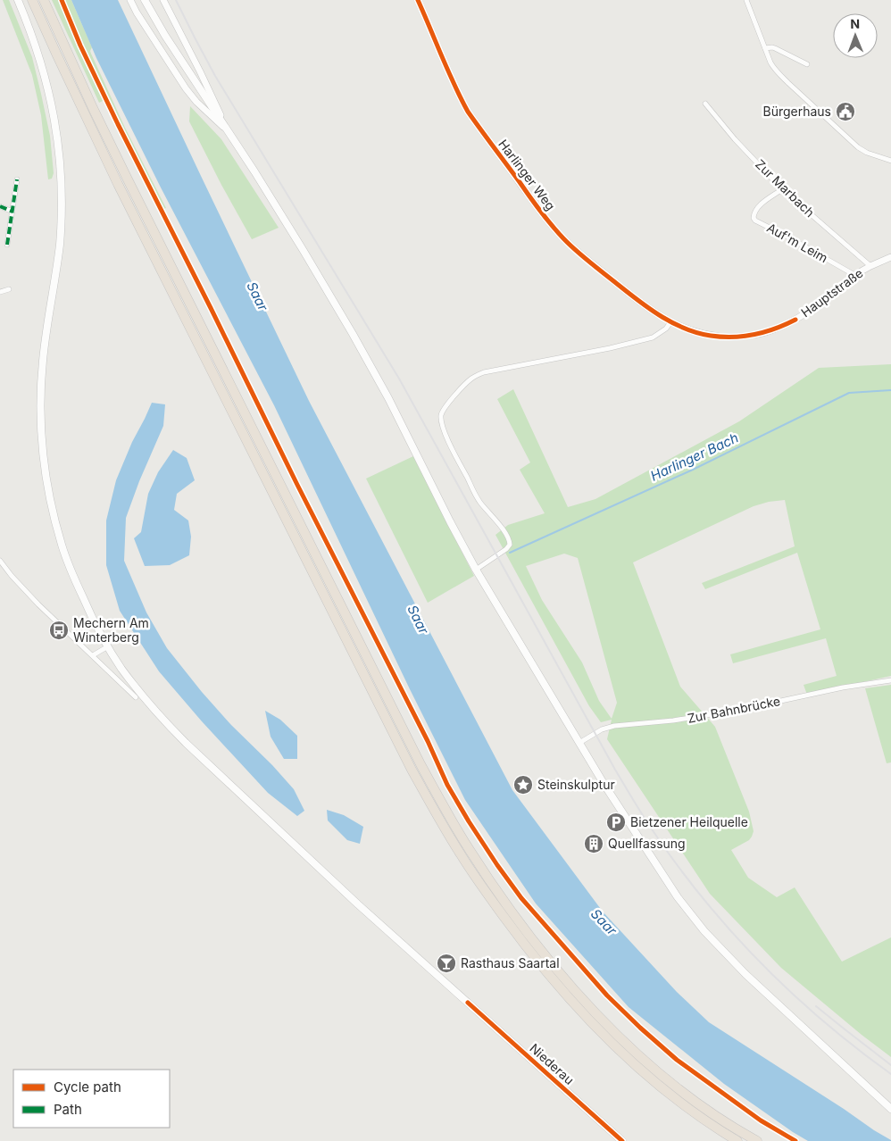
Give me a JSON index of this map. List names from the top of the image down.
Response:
{
  "streets": {
    "main road": ["Niederau"],
    "street": [
      "Harlinger Weg",
      "Zur Marbach",
      "Auf'm Leim",
      "Hauptstraße",
      "Zur Bahnbrücke"
    ]
  },
  "crossings": [
    ["Harlinger Weg", "Hauptstraße"],
    ["Zur Marbach", "Auf'm Leim"],
    ["Zur Marbach", "Hauptstraße"],
    ["Auf'm Leim", "Hauptstraße"]
  ],
  "water": ["Saar", "Harlinger Bach"],
  "places": {
    "public building": ["Bürgerhaus"],
    "bus stop": ["Mechern Am Winterberg"],
    "place": ["Steinskulptur"],
    "parking": ["Bietzener Heilquelle"],
    "building": ["Quellfassung"],
    "bar": ["Rasthaus Saartal"]
  },
  "legend": ["Cycle path", "Path"],
  "north": "top"
}
